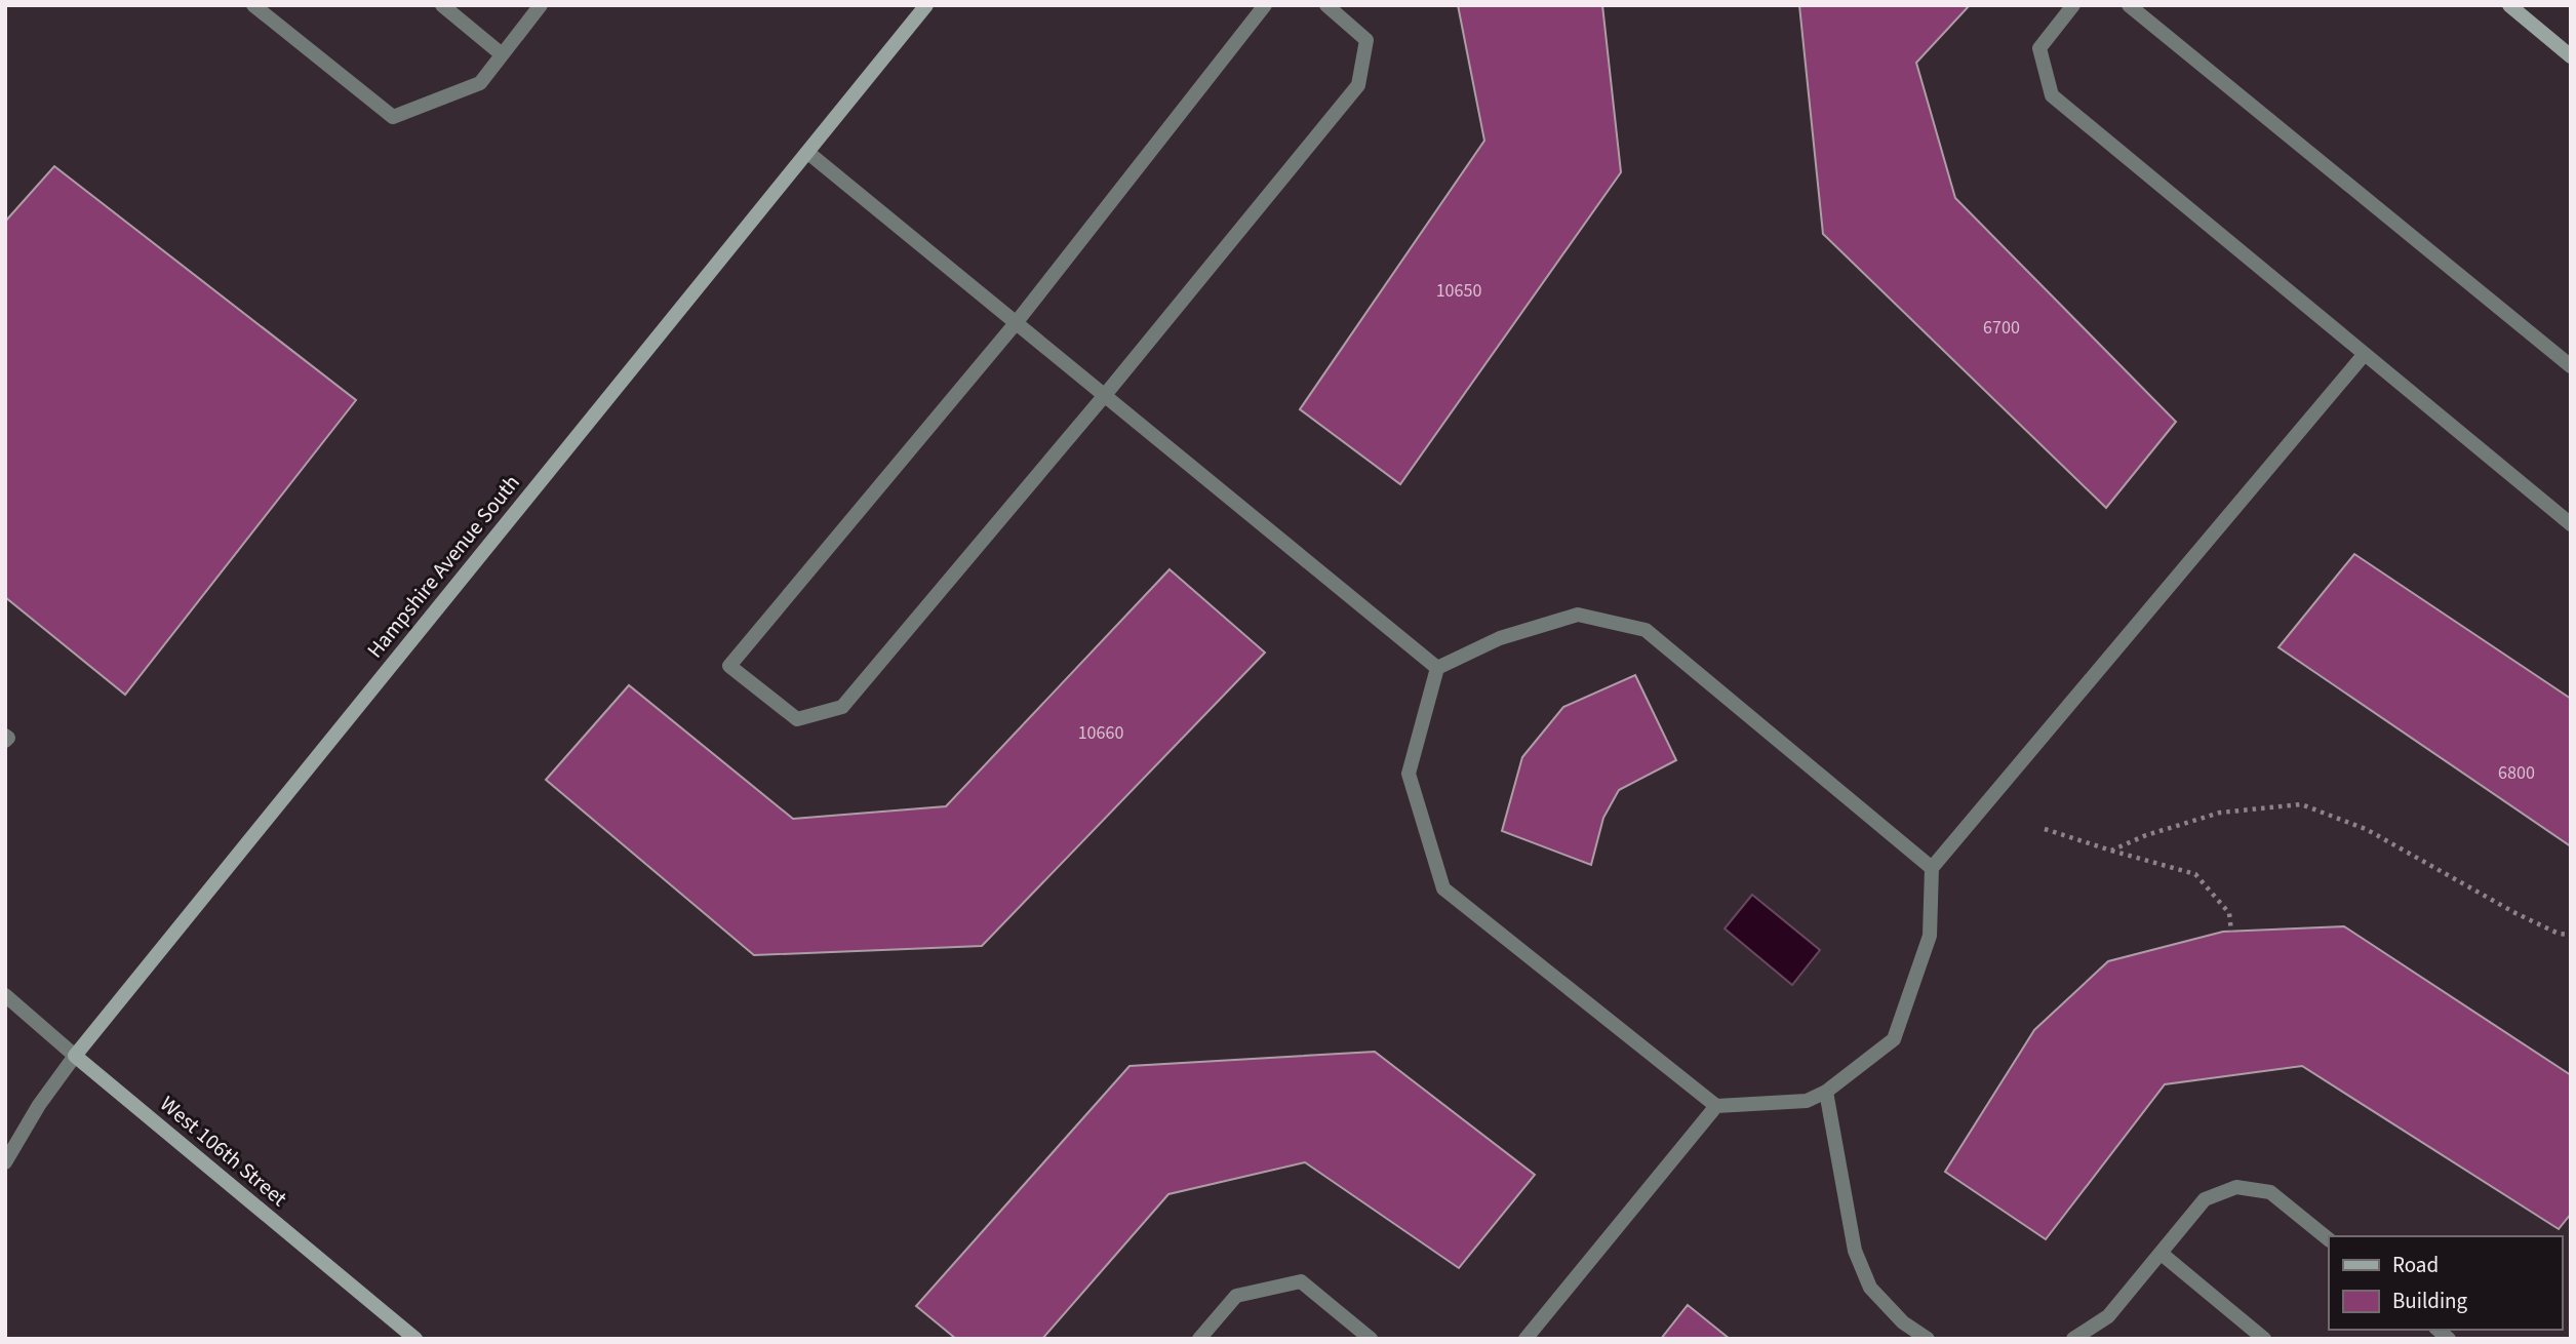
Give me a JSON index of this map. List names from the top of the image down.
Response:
{
  "streets": {
    "street": ["Hampshire Avenue South", "West 106th Street"]
  },
  "crossings": [
    ["Hampshire Avenue South", "West 106th Street"]
  ],
  "house_numbers": [
    "10650",
    "6700",
    "10660",
    "6800"
  ],
  "legend": ["Road", "Building"]
}
